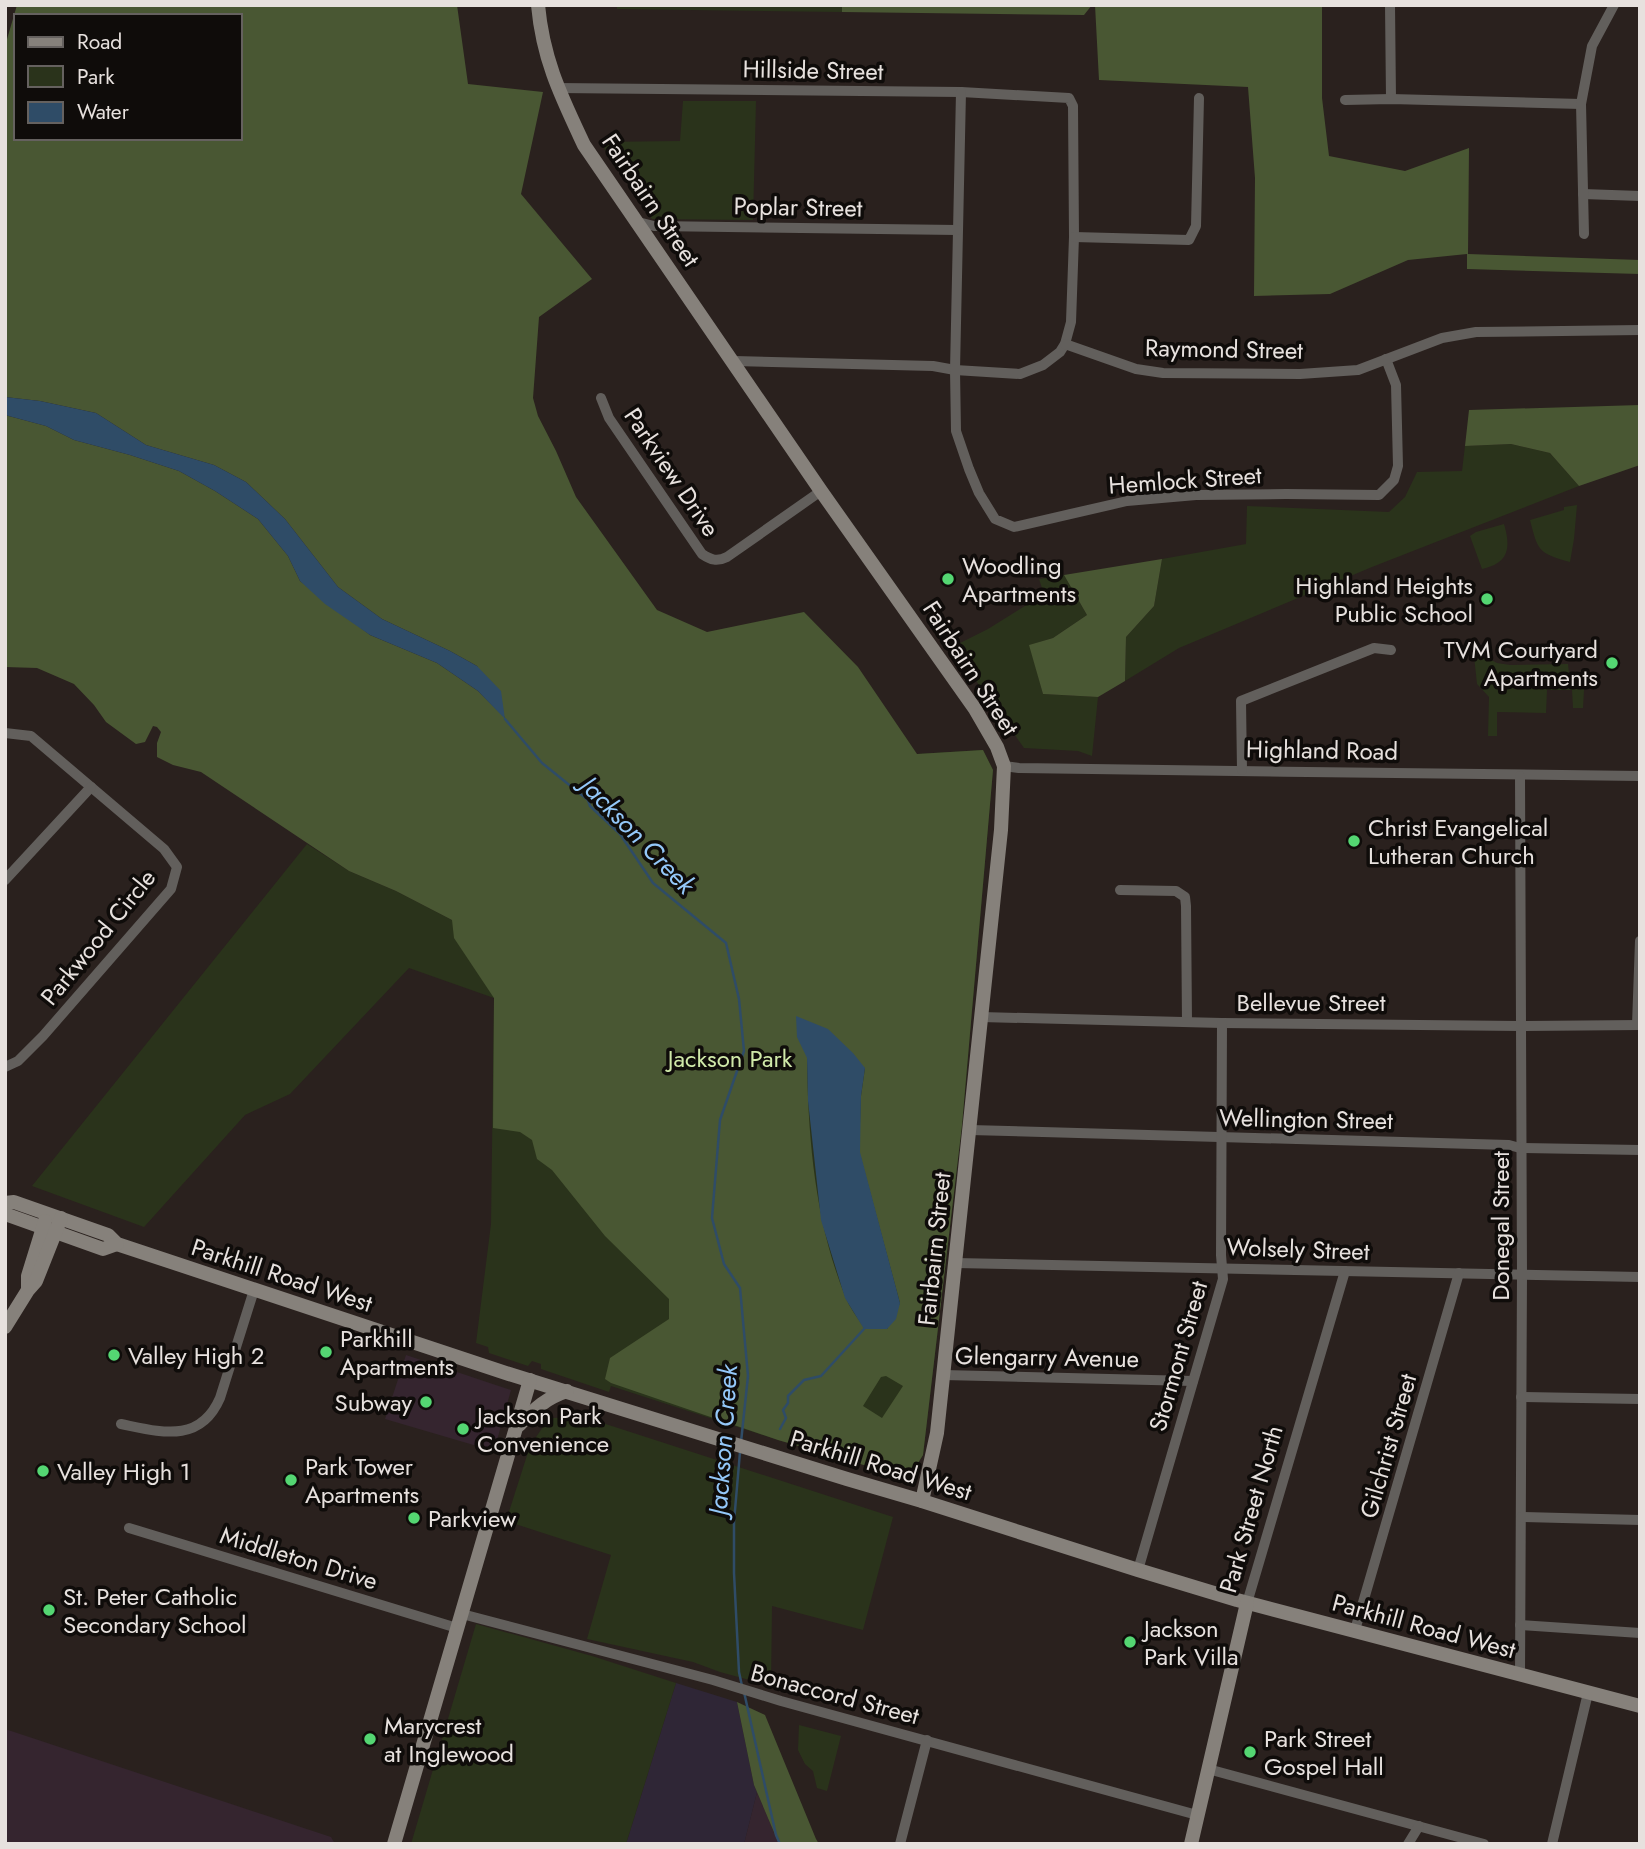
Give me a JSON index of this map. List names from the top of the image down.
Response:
{
  "streets": {
    "main road": ["Fairbairn Street", "Parkhill Road West", "Park Street North"],
    "street": [
      "Hillside Street",
      "Poplar Street",
      "Raymond Street",
      "Parkview Drive",
      "Hemlock Street",
      "Highland Road",
      "Parkwood Circle",
      "Bellevue Street",
      "Wellington Street",
      "Donegal Street",
      "Wolsely Street",
      "Stormont Street",
      "Glengarry Avenue",
      "Gilchrist Street",
      "Middleton Drive",
      "Bonaccord Street"
    ]
  },
  "crossings": [
    ["Hillside Street", "Fairbairn Street"],
    ["Hillside Street", "Hemlock Street"],
    ["Fairbairn Street", "Poplar Street"],
    ["Fairbairn Street", "Parkview Drive"],
    ["Fairbairn Street", "Highland Road"],
    ["Fairbairn Street", "Bellevue Street"],
    ["Fairbairn Street", "Wellington Street"],
    ["Fairbairn Street", "Wolsely Street"],
    ["Fairbairn Street", "Parkhill Road West"],
    ["Fairbairn Street", "Glengarry Avenue"],
    ["Poplar Street", "Hemlock Street"],
    ["Raymond Street", "Hemlock Street"],
    ["Highland Road", "Donegal Street"],
    ["Bellevue Street", "Donegal Street"],
    ["Bellevue Street", "Stormont Street"],
    ["Wellington Street", "Donegal Street"],
    ["Wellington Street", "Stormont Street"],
    ["Donegal Street", "Wolsely Street"],
    ["Donegal Street", "Parkhill Road West"],
    ["Wolsely Street", "Stormont Street"],
    ["Wolsely Street", "Gilchrist Street"],
    ["Wolsely Street", "Park Street North"],
    ["Parkhill Road West", "Stormont Street"],
    ["Parkhill Road West", "Gilchrist Street"],
    ["Parkhill Road West", "Park Street North"],
    ["Stormont Street", "Glengarry Avenue"],
    ["Park Street North", "Bonaccord Street"],
    ["Middleton Drive", "Bonaccord Street"]
  ],
  "water": ["Jackson Creek"],
  "parks": ["Jackson Park"],
  "places": [
    "Woodling Apartments",
    "Highland Heights Public School",
    "TVM Courtyard Apartments",
    "Christ Evangelical Lutheran Church",
    "Parkhill Apartments",
    "Valley High 2",
    "Subway",
    "Jackson Park Convenience",
    "Valley High 1",
    "Park Tower Apartments",
    "Parkview",
    "St. Peter Catholic Secondary School",
    "Jackson Park Villa",
    "Marycrest at Inglewood",
    "Park Street Gospel Hall"
  ],
  "legend": ["Road", "Park", "Water"]
}
